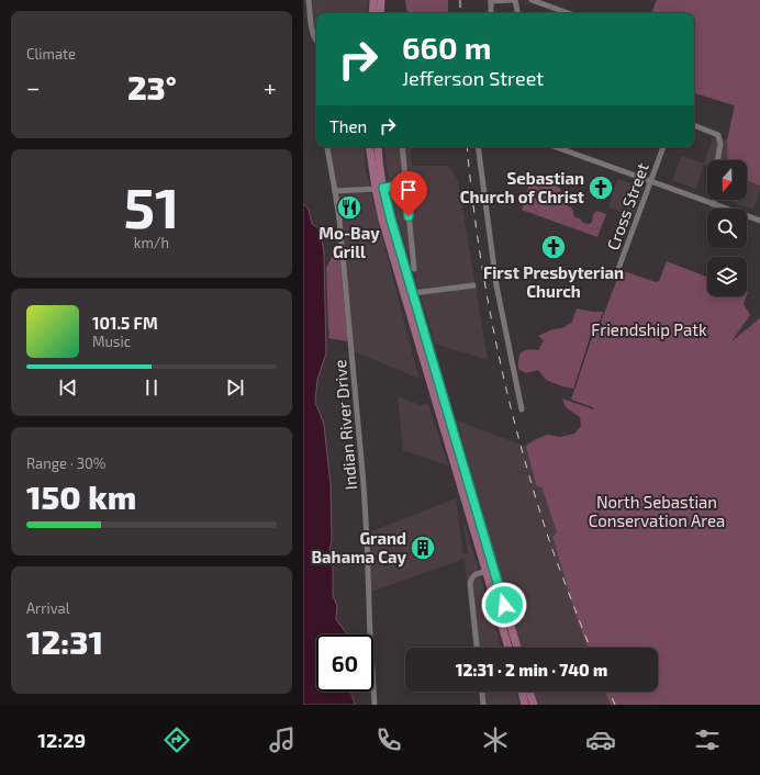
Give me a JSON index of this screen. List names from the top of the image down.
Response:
{
  "streets": {
    "street": ["Cross Street", "Indian River Drive"]
  },
  "parks": ["Friendship Patk", "North Sebastian Conservation Area"],
  "places": {
    "church": ["Sebastian Church of Christ", "First Presbyterian Church"],
    "restaurant": ["Mo-Bay Grill"],
    "building": ["Grand Bahama Cay"]
  },
  "north": "bottom",
  "page": {
    "tile": [
      "Climate",
      ["51", "km/h"],
      ["Range · 30%", "150 km"],
      ["Arrival", "12:31"]
    ],
    "turn": ["660 m", "Jefferson Street"],
    "heat": ["−", "23°", "+"],
    "then": "Then",
    "song": ["101.5 FM", "Music"],
    "limit": "60",
    "trip": "12:31 · 2 min · 740 m",
    "tabs": "12:29"
  }
}
